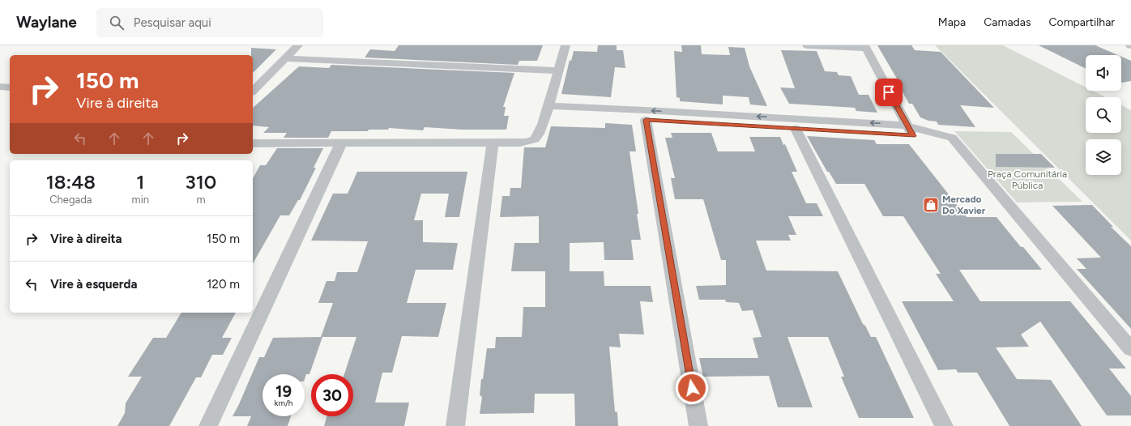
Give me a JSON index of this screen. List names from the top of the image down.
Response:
{
  "parks": ["Praça Comunitária Pública"],
  "places": {
    "shop": ["Mercado Do Xavier"]
  },
  "page": {
    "header": "Waylane",
    "search": "Pesquisar aqui",
    "nav": ["Mapa", "Camadas", "Compartilhar"],
    "turn": ["150 m", "Vire à direita"],
    "eta": [
      "18:48",
      "Chegada",
      "1",
      "min",
      "310",
      "m"
    ],
    "list": [
      {
        "name": "Vire à direita",
        "value": "150 m"
      },
      {
        "name": "Vire à esquerda",
        "value": "120 m"
      }
    ],
    "speed": "19 km/h",
    "limit": "30"
  }
}
